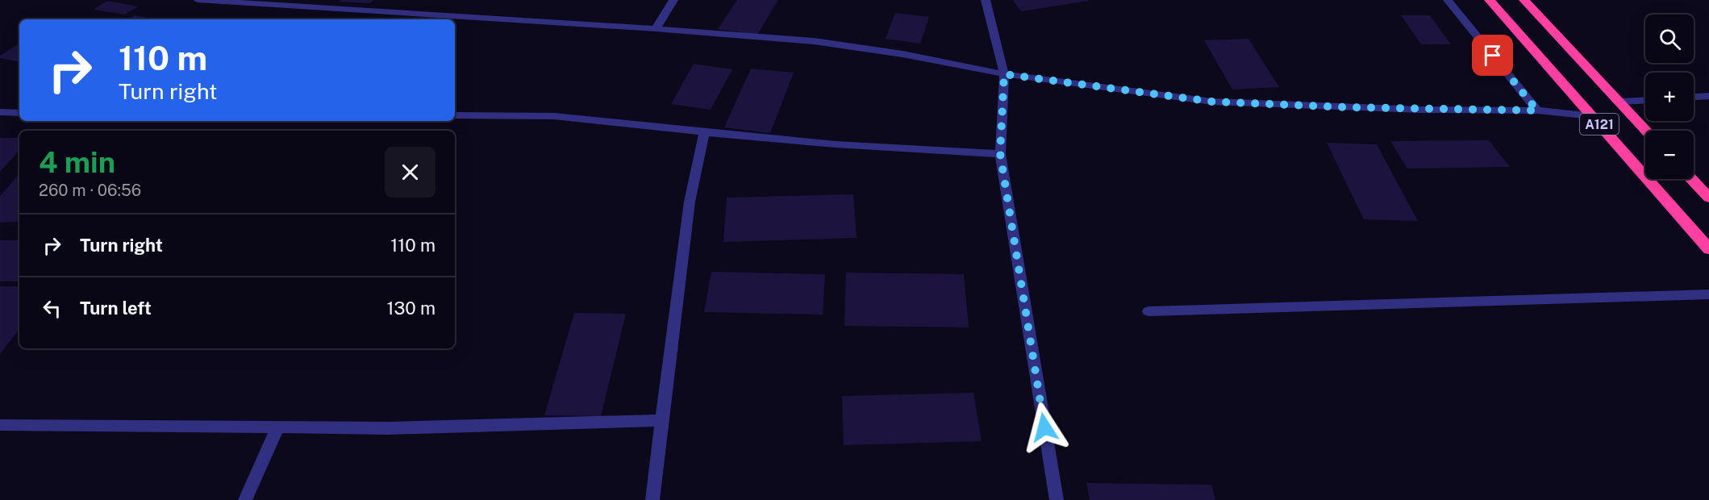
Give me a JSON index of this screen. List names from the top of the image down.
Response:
{
  "streets": {
    "highway": ["A121"]
  },
  "page": {
    "map_buttons": ["+", "−"],
    "turn": ["110 m", "Turn right"],
    "heading": ["4 min", "260 m · 06:56"],
    "list": [
      {
        "name": "Turn right",
        "value": "110 m"
      },
      {
        "name": "Turn left",
        "value": "130 m"
      }
    ]
  }
}
